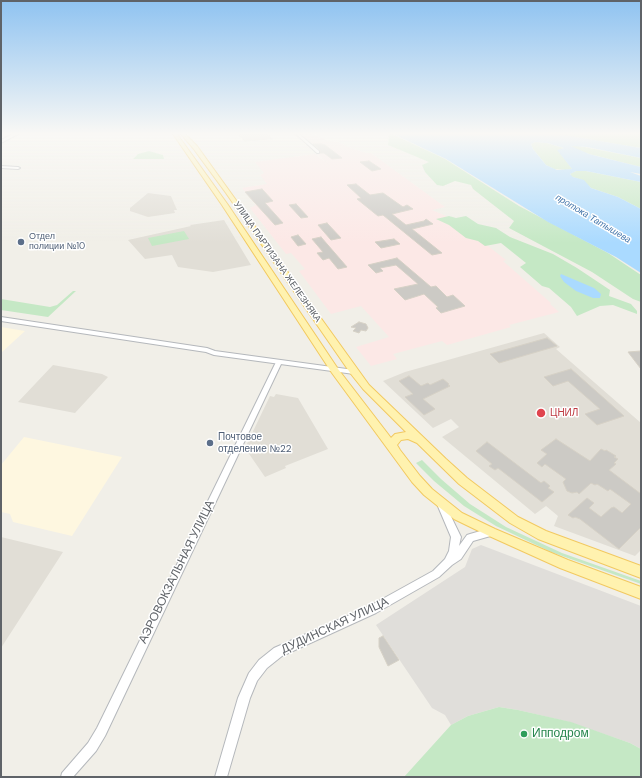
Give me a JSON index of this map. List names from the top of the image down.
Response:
{
  "streets": {
    "main road": ["УЛИЦА ПАРТИЗАНА ЖЕЛЕЗНЯКА"],
    "street": ["АЭРОВОКЗАЛЬНАЯ УЛИЦА", "ДУДИНСКАЯ УЛИЦА"]
  },
  "crossings": [
    ["УЛИЦА ПАРТИЗАНА ЖЕЛЕЗНЯКА", "ДУДИНСКАЯ УЛИЦА"]
  ],
  "water": ["протока Татышева"],
  "places": [
    "Отдел полиции №10",
    "ЦНИЛ",
    "Почтовое отделение №22",
    "Ипподром"
  ]
}
